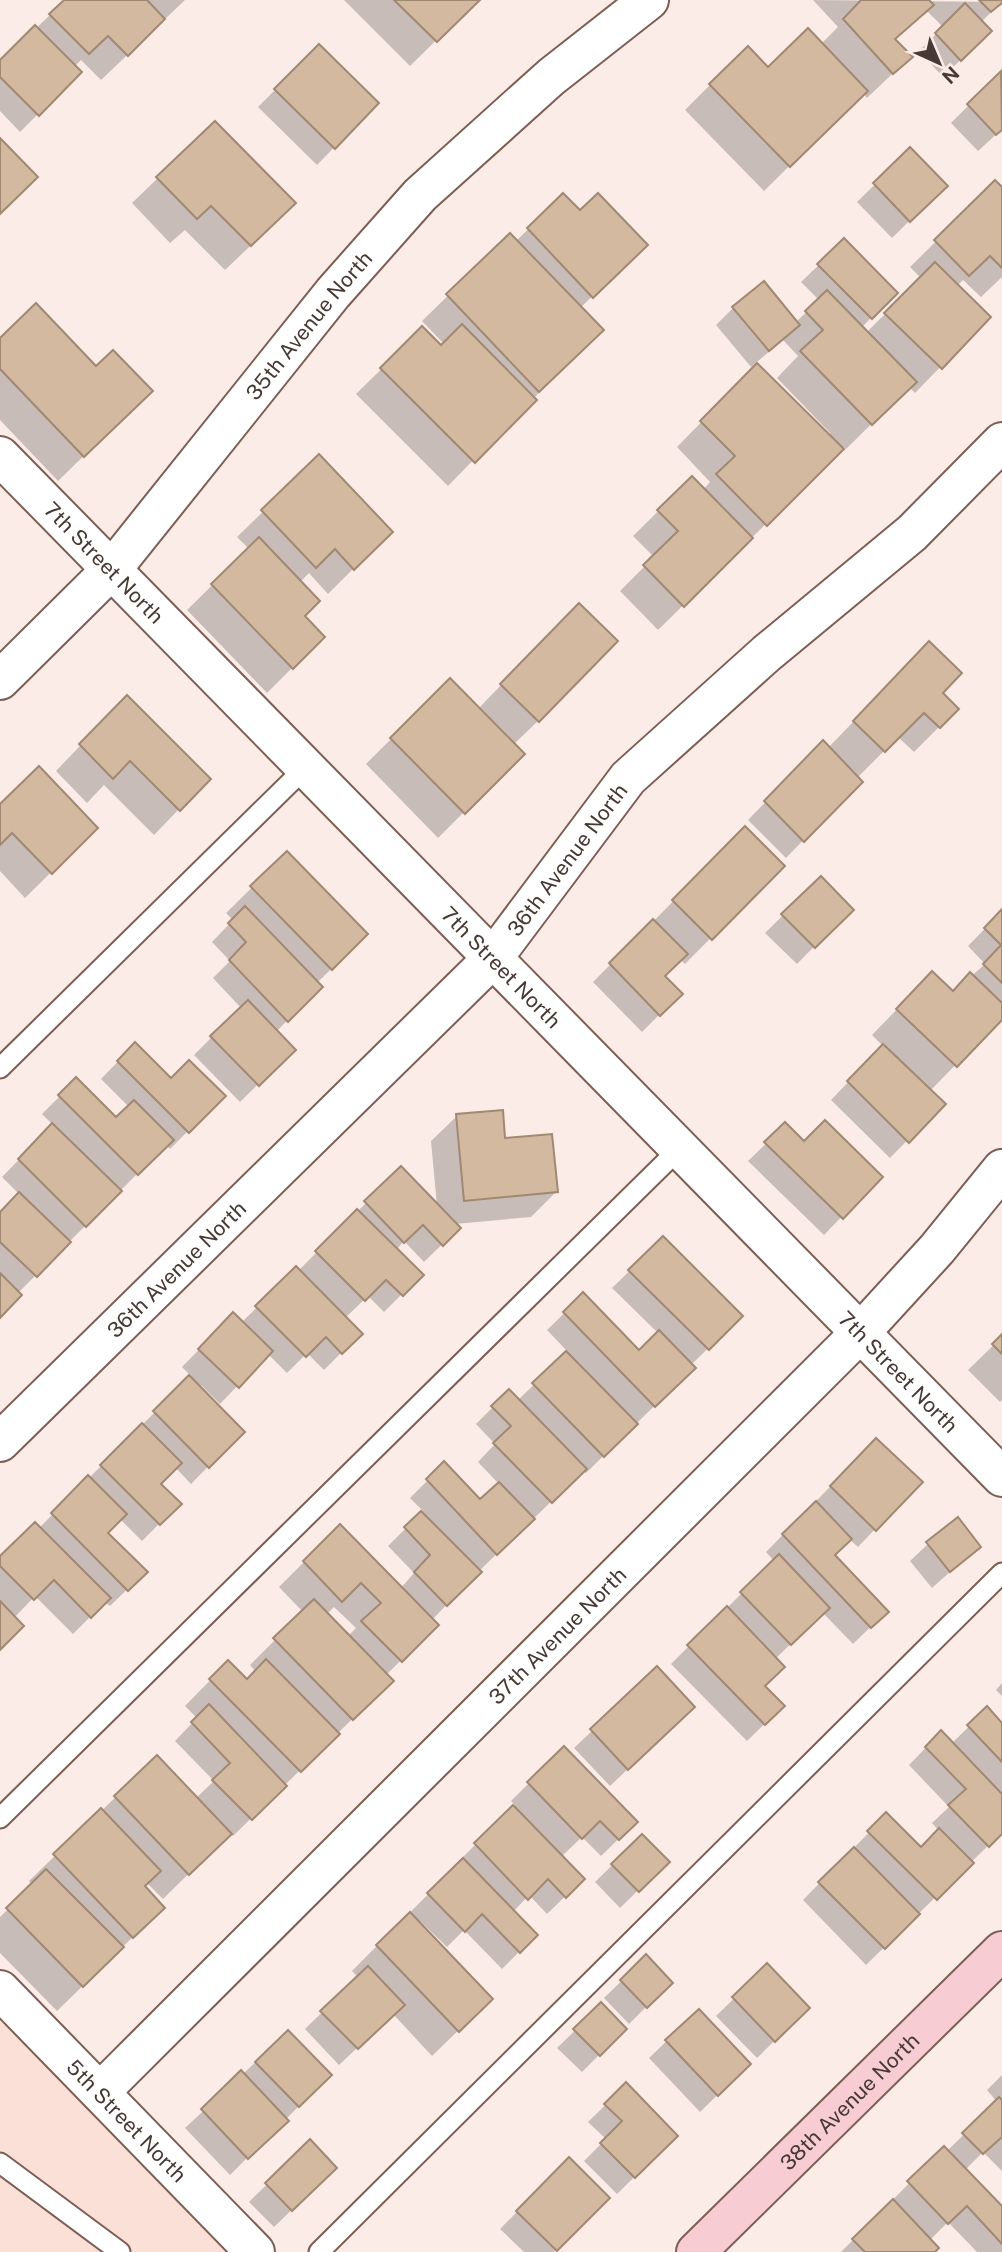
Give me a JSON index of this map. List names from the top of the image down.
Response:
{
  "streets": {
    "main road": ["38th Avenue North"],
    "street": [
      "35th Avenue North",
      "7th Street North",
      "36th Avenue North",
      "37th Avenue North",
      "5th Street North"
    ]
  },
  "crossings": [
    ["35th Avenue North", "7th Street North"],
    ["7th Street North", "36th Avenue North"],
    ["7th Street North", "37th Avenue North"],
    ["37th Avenue North", "5th Street North"]
  ],
  "north": "bottom right"
}
